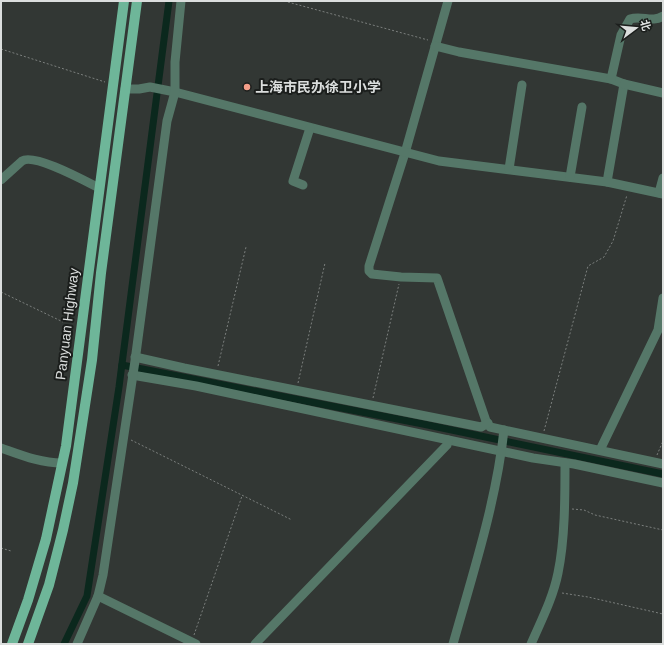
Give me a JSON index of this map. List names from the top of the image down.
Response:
{
  "streets": {
    "main road": ["Panyuan Highway"]
  },
  "places": ["上海市民办徐卫小学"],
  "north": "right"
}
